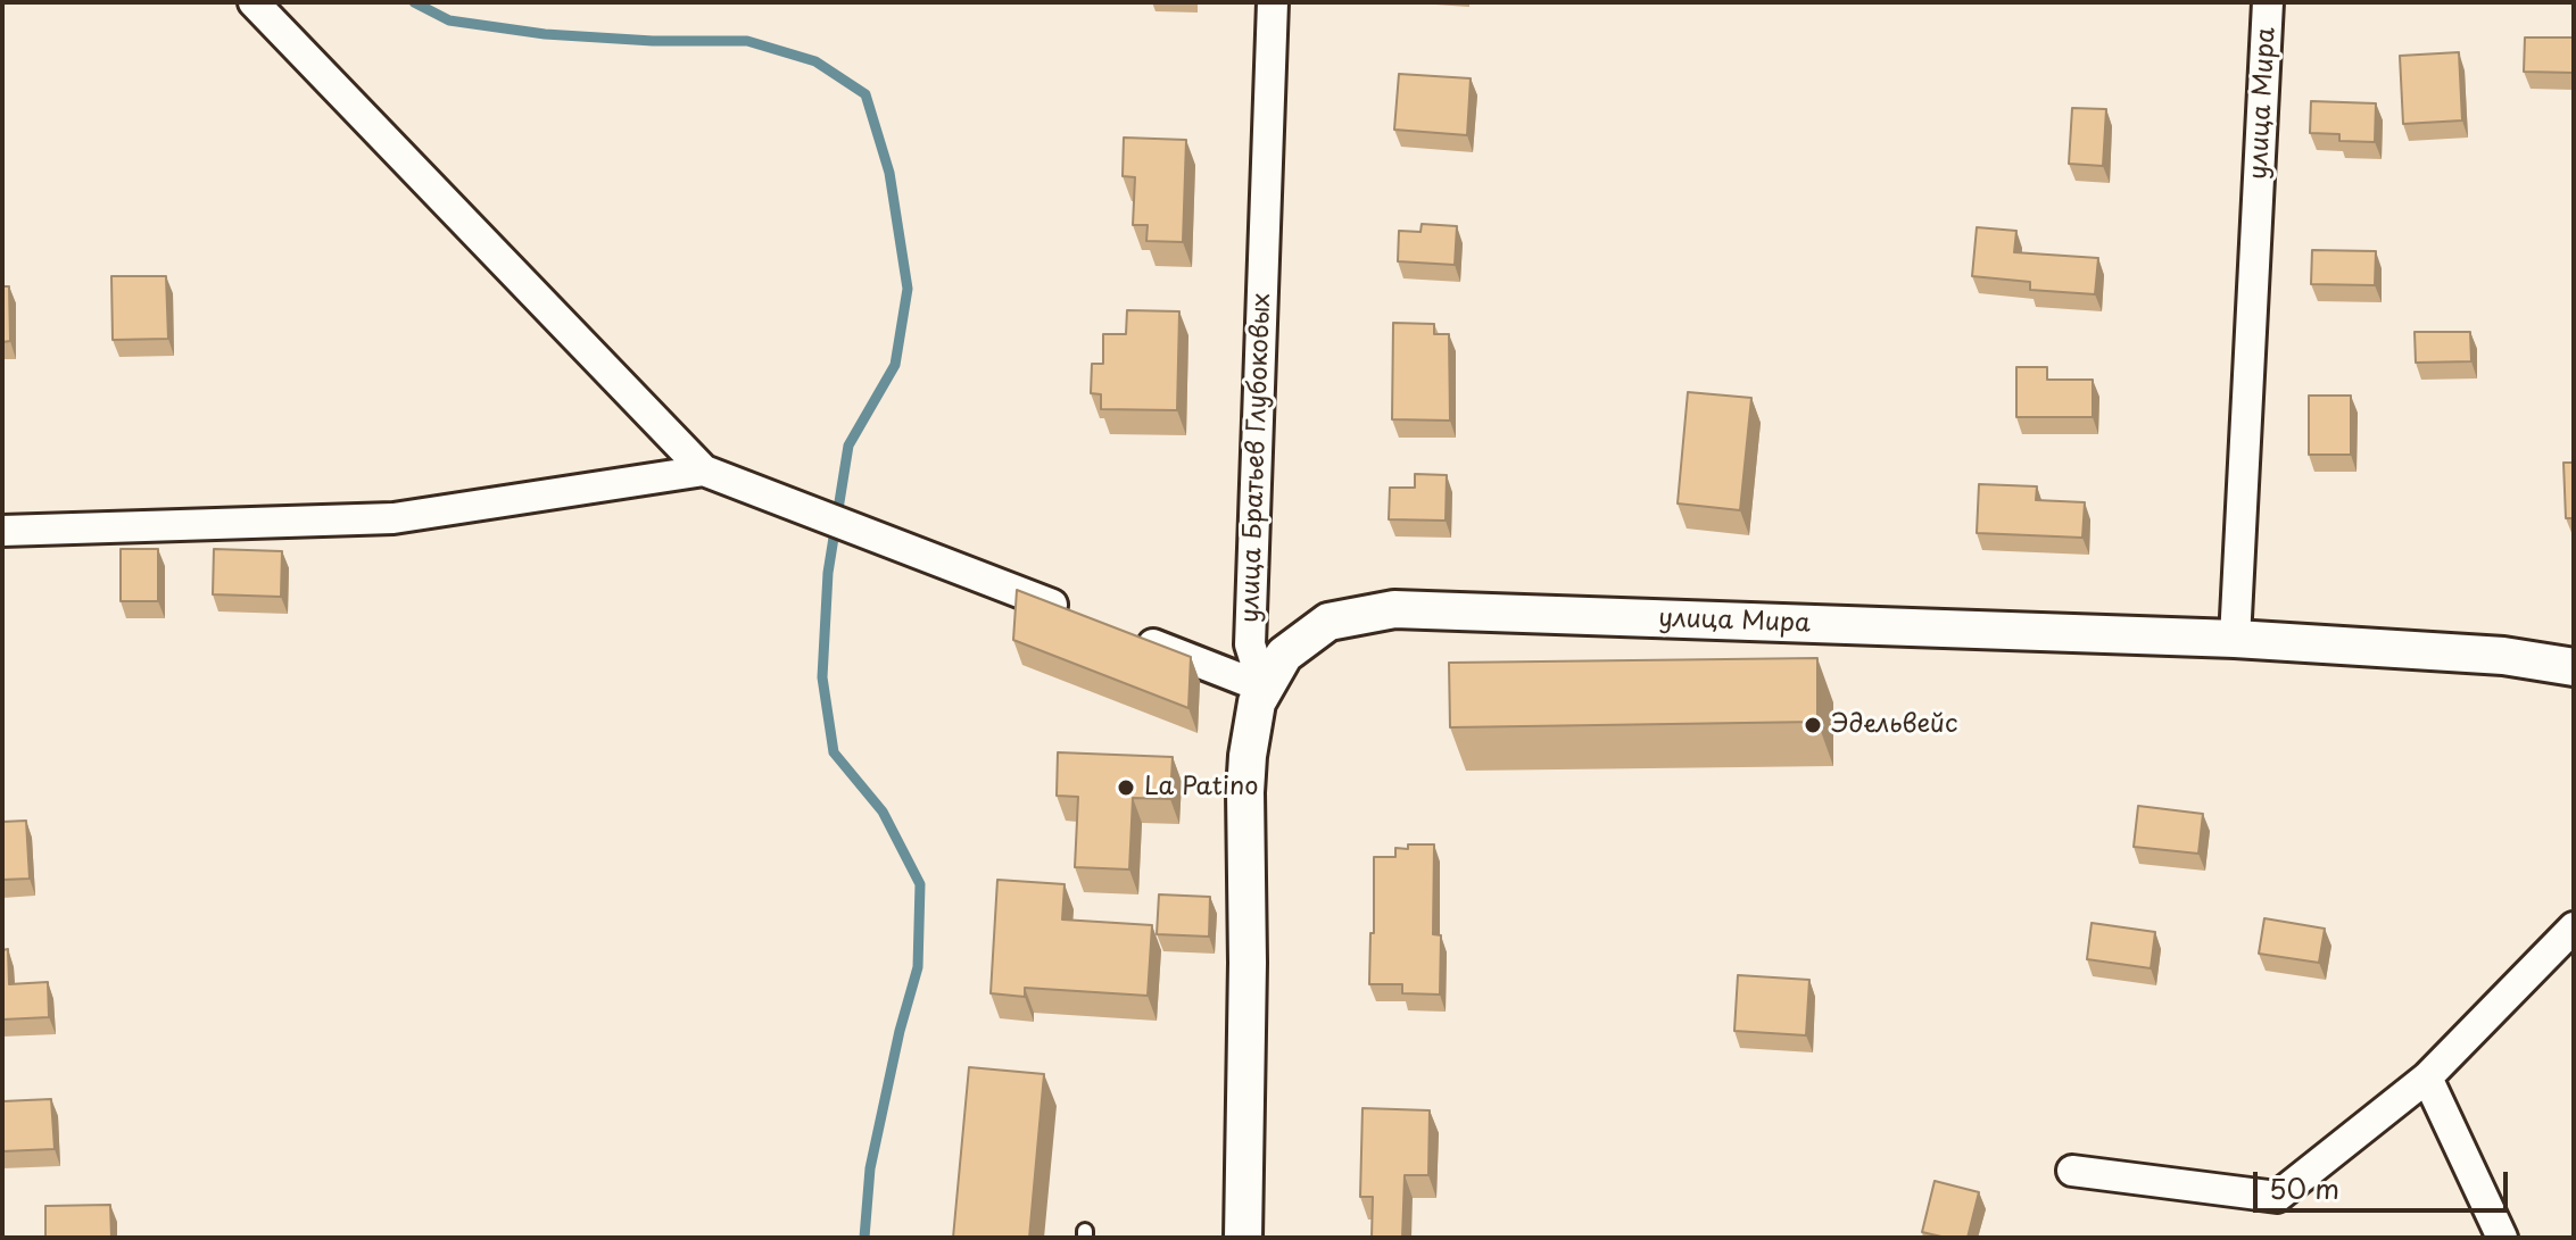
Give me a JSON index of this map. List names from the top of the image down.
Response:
{
  "streets": {
    "street": ["улица Мира", "улица Братьев Глубоковых"]
  },
  "crossings": [
    ["улица Мира", "улица Братьев Глубоковых"]
  ],
  "places": ["Эдельвейс", "La Patino"],
  "scale_bar": "50 m"
}
